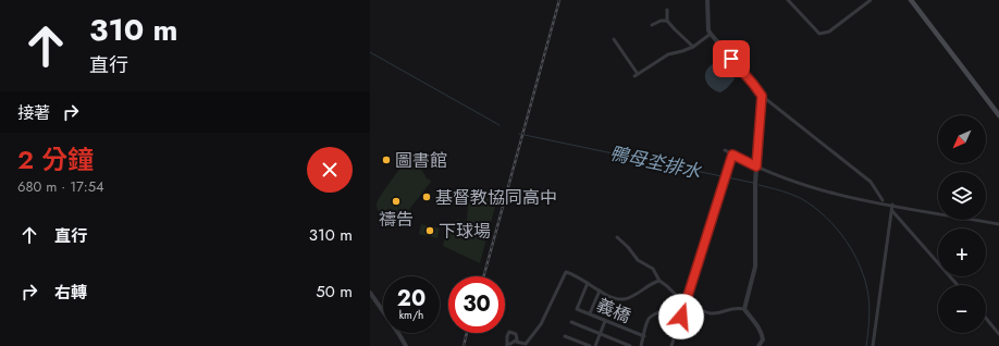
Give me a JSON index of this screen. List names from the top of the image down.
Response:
{
  "streets": {
    "street": ["義橋"]
  },
  "water": ["鴨母坔排水"],
  "places": [
    "圖書館",
    "基督教協同高中",
    "禱告",
    "下球場"
  ],
  "north": "bottom left",
  "page": {
    "turn": ["310 m", "直行"],
    "then": "接著",
    "map_buttons": ["+", "−"],
    "heading": ["2 分鐘", "680 m · 17:54"],
    "list": [
      {
        "name": "直行",
        "value": "310 m"
      },
      {
        "name": "右轉",
        "value": "50 m"
      }
    ],
    "speed": "20 km/h",
    "limit": "30"
  }
}
